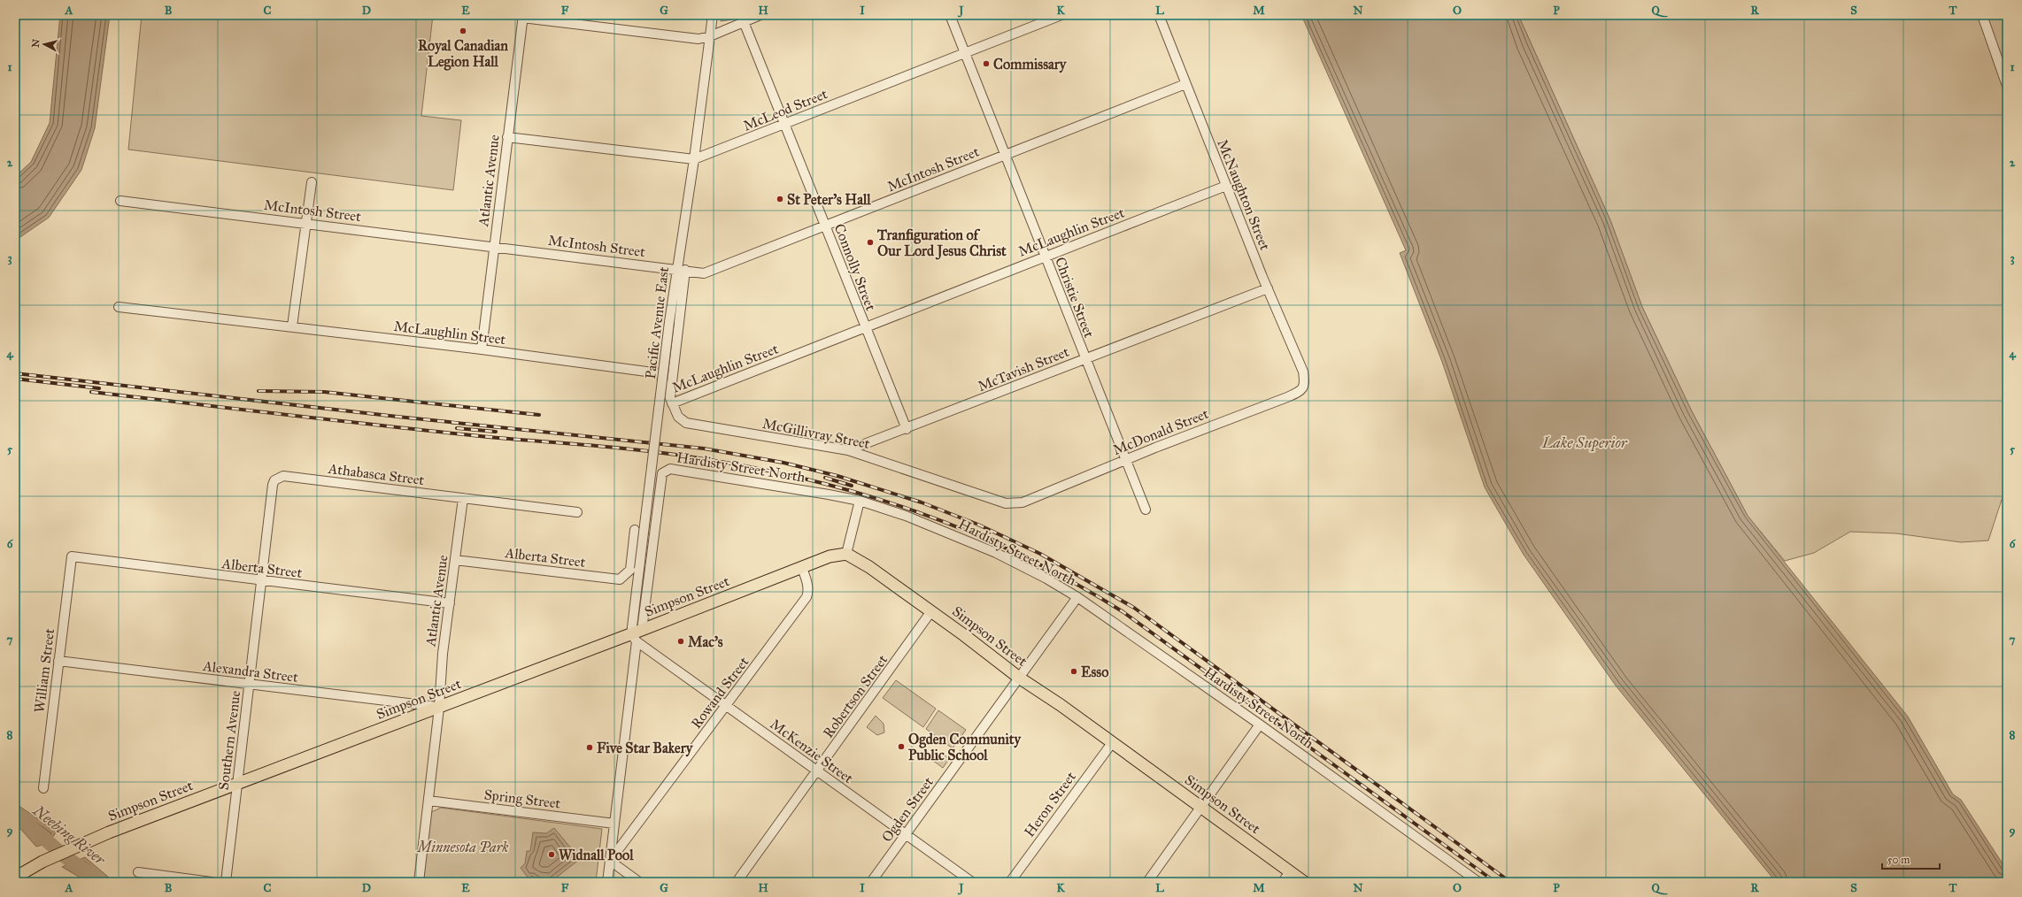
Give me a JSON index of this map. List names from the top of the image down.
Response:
{
  "streets": {
    "main road": ["Simpson Street"],
    "street": [
      "McLeod Street",
      "McIntosh Street",
      "Atlantic Avenue",
      "McNaughton Street",
      "McLaughlin Street",
      "Connolly Street",
      "Christie Street",
      "Pacific Avenue East",
      "McTavish Street",
      "McDonald Street",
      "McGillivray Street",
      "Hardisty Street North",
      "Athabasca Street",
      "Alberta Street",
      "William Street",
      "Alexandra Street",
      "Rowand Street",
      "Robertson Street",
      "Southern Avenue",
      "McKenzie Street",
      "Spring Street",
      "Heron Street",
      "Ogden Street"
    ]
  },
  "crossings": [
    ["McLeod Street", "Atlantic Avenue"],
    ["McLeod Street", "Connolly Street"],
    ["McLeod Street", "Christie Street"],
    ["McLeod Street", "Pacific Avenue East"],
    ["McIntosh Street", "Atlantic Avenue"],
    ["McIntosh Street", "McNaughton Street"],
    ["McIntosh Street", "Connolly Street"],
    ["McIntosh Street", "Christie Street"],
    ["McIntosh Street", "Pacific Avenue East"],
    ["Atlantic Avenue", "McLaughlin Street"],
    ["Atlantic Avenue", "Athabasca Street"],
    ["Atlantic Avenue", "Alberta Street"],
    ["Atlantic Avenue", "Simpson Street"],
    ["Atlantic Avenue", "Alexandra Street"],
    ["Atlantic Avenue", "Spring Street"],
    ["McNaughton Street", "McLaughlin Street"],
    ["McNaughton Street", "McTavish Street"],
    ["McNaughton Street", "McDonald Street"],
    ["McLaughlin Street", "Connolly Street"],
    ["McLaughlin Street", "Christie Street"],
    ["McLaughlin Street", "McGillivray Street"],
    ["Connolly Street", "McTavish Street"],
    ["Christie Street", "McTavish Street"],
    ["Christie Street", "McDonald Street"],
    ["Pacific Avenue East", "Hardisty Street North"],
    ["Pacific Avenue East", "Simpson Street"],
    ["Pacific Avenue East", "McKenzie Street"],
    ["McTavish Street", "McGillivray Street"],
    ["McDonald Street", "McGillivray Street"],
    ["Hardisty Street North", "Simpson Street"],
    ["Hardisty Street North", "McKenzie Street"],
    ["Hardisty Street North", "Ogden Street"],
    ["Athabasca Street", "Alberta Street"],
    ["Athabasca Street", "Southern Avenue"],
    ["Alberta Street", "William Street"],
    ["Alberta Street", "Southern Avenue"],
    ["Simpson Street", "Alexandra Street"],
    ["Simpson Street", "Rowand Street"],
    ["Simpson Street", "Robertson Street"],
    ["Simpson Street", "Southern Avenue"],
    ["Simpson Street", "McKenzie Street"],
    ["Simpson Street", "Heron Street"],
    ["Simpson Street", "Ogden Street"],
    ["William Street", "Alexandra Street"],
    ["Alexandra Street", "Southern Avenue"],
    ["Rowand Street", "McKenzie Street"],
    ["Robertson Street", "McKenzie Street"],
    ["McKenzie Street", "Ogden Street"]
  ],
  "water": ["Lake Superior", "Neebing River"],
  "parks": ["Minnesota Park"],
  "places": [
    "Royal Canadian Legion Hall",
    "Commissary",
    "St Peter's Hall",
    "Tranfiguration of Our Lord Jesus Christ",
    "Mac's",
    "Esso",
    "Ogden Community Public School",
    "Five Star Bakery",
    "Widnall Pool"
  ],
  "scale_bar": "50 m",
  "north": "left",
  "grid": {
    "columns": [
      "A",
      "B",
      "C",
      "D",
      "E",
      "F",
      "G",
      "H",
      "I",
      "J",
      "K",
      "L",
      "M",
      "N",
      "O",
      "P",
      "Q",
      "R",
      "S",
      "T"
    ],
    "rows": [
      "1",
      "2",
      "3",
      "4",
      "5",
      "6",
      "7",
      "8",
      "9"
    ]
  }
}
